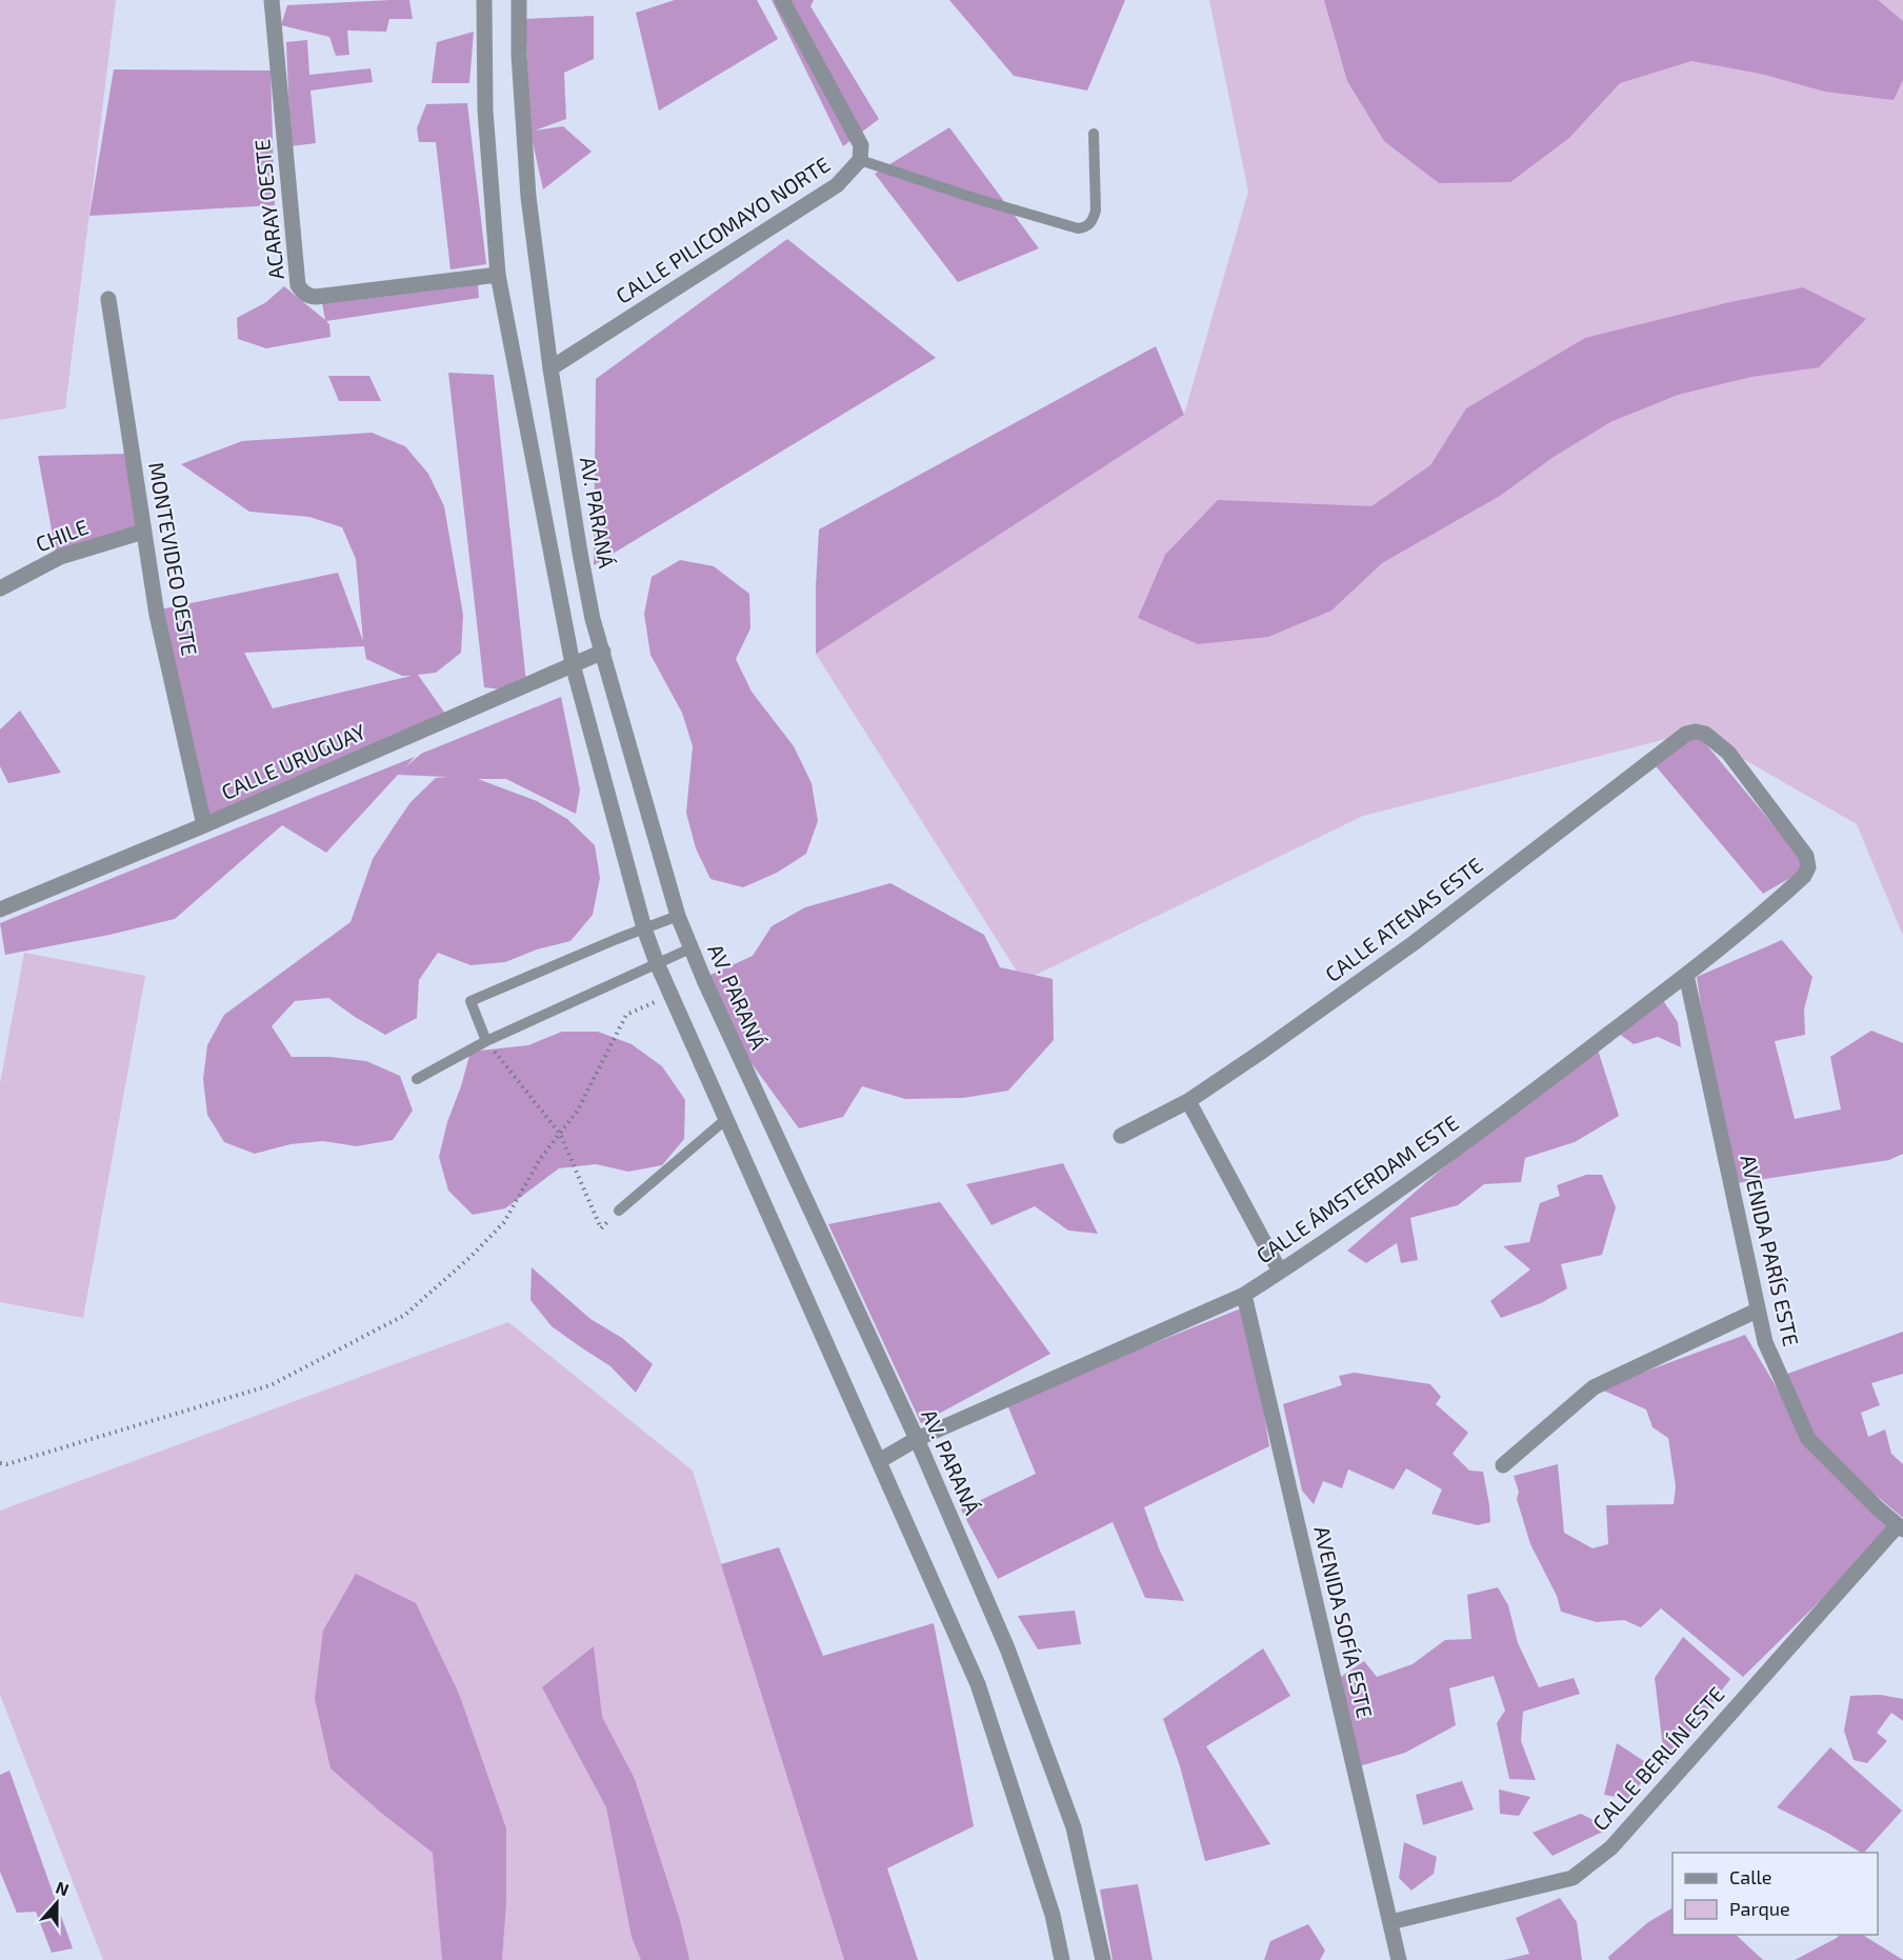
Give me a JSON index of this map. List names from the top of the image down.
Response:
{
  "streets": {
    "street": [
      "ACARAY OESTE",
      "CALLE PILICOMAYO NORTE",
      "AV. PARANÁ",
      "CHILE",
      "MONTEVIDEO OESTE",
      "CALLE URUGUAY",
      "CALLE ATENAS ESTE",
      "CALLE ÁMSTERDAM ESTE",
      "AVENIDA PARÍS ESTE",
      "AVENIDA SOFÍA ESTE",
      "CALLE BERLÍN ESTE"
    ]
  },
  "crossings": [
    ["CALLE PILICOMAYO NORTE", "AV. PARANÁ"],
    ["AV. PARANÁ", "CALLE URUGUAY"],
    ["AV. PARANÁ", "CALLE ÁMSTERDAM ESTE"],
    ["CHILE", "MONTEVIDEO OESTE"],
    ["MONTEVIDEO OESTE", "CALLE URUGUAY"],
    ["CALLE ATENAS ESTE", "CALLE ÁMSTERDAM ESTE"],
    ["CALLE ÁMSTERDAM ESTE", "AVENIDA PARÍS ESTE"],
    ["CALLE ÁMSTERDAM ESTE", "AVENIDA SOFÍA ESTE"],
    ["AVENIDA PARÍS ESTE", "CALLE BERLÍN ESTE"],
    ["AVENIDA SOFÍA ESTE", "CALLE BERLÍN ESTE"]
  ],
  "legend": ["Calle", "Parque"],
  "north": "top"
}
